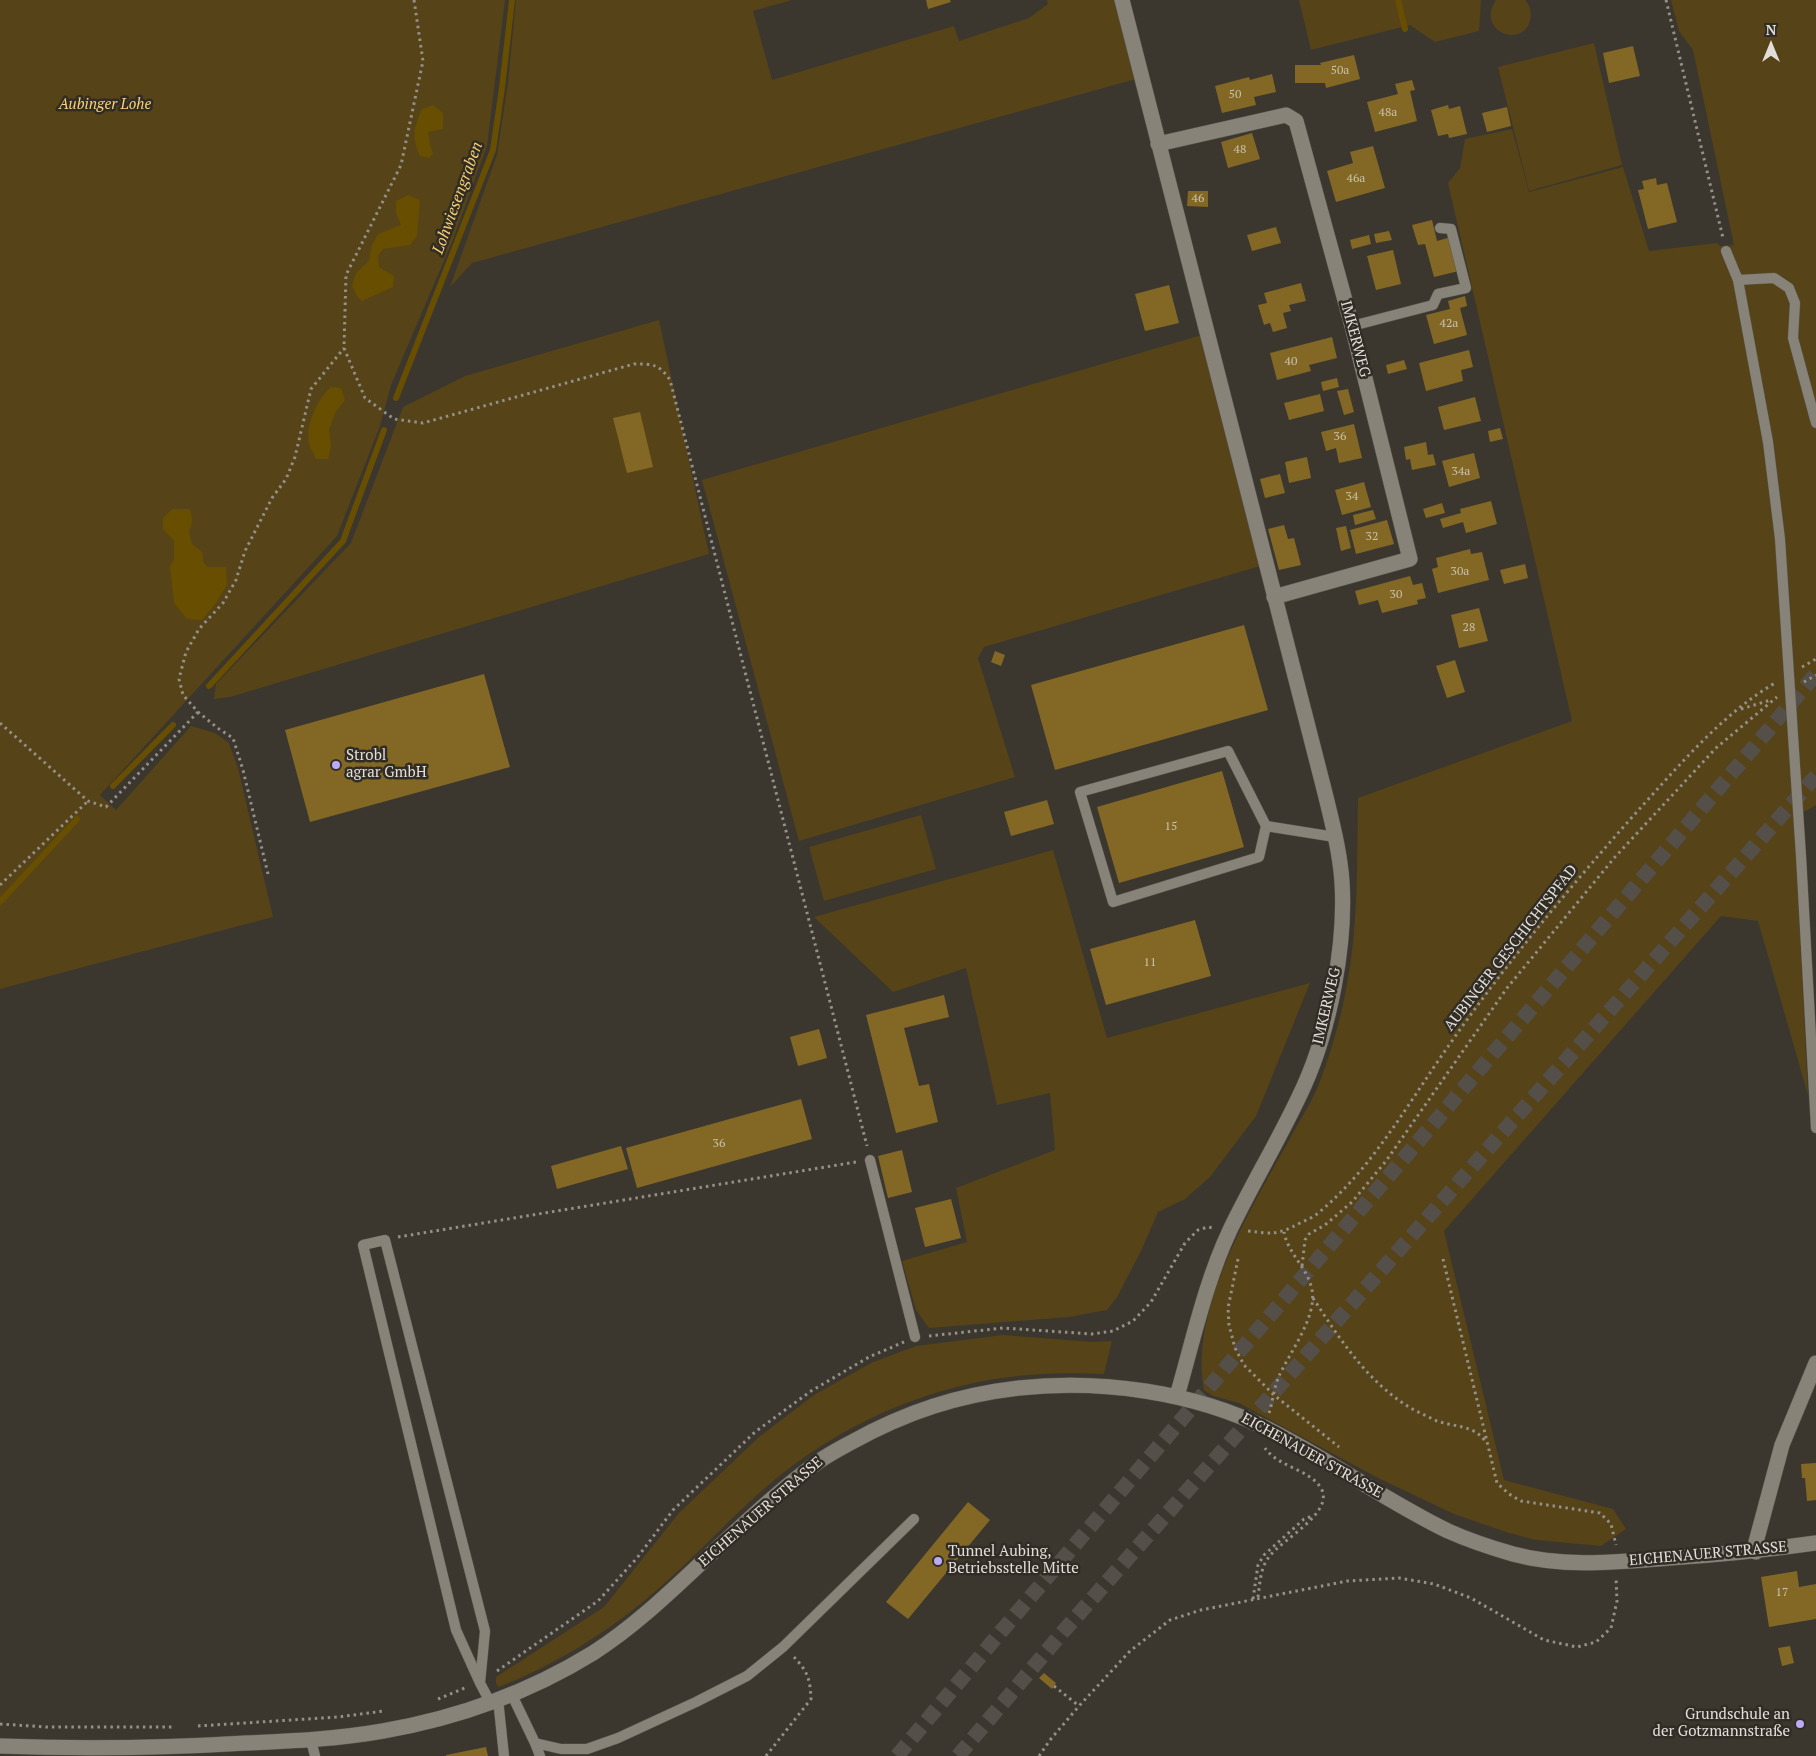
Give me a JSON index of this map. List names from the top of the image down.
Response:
{
  "streets": {
    "street": ["IMKERWEG", "EICHENAUER STRASSE"],
    "path": ["AUBINGER GESCHICHTSPFAD"]
  },
  "crossings": [
    ["IMKERWEG", "AUBINGER GESCHICHTSPFAD"],
    ["IMKERWEG", "EICHENAUER STRASSE"]
  ],
  "water": ["Lohwiesengraben"],
  "parks": ["Aubinger Lohe"],
  "places": ["Strobl agrar GmbH", "Tunnel Aubing, Betriebsstelle Mitte", "Grundschule an der Gotzmannstraße"],
  "house_numbers": [
    "50a",
    "50",
    "48a",
    "48",
    "46a",
    "46",
    "42a",
    "40",
    "36",
    "34a",
    "34",
    "32",
    "30a",
    "30",
    "28",
    "15",
    "11",
    "36",
    "17"
  ],
  "north": "top"
}
